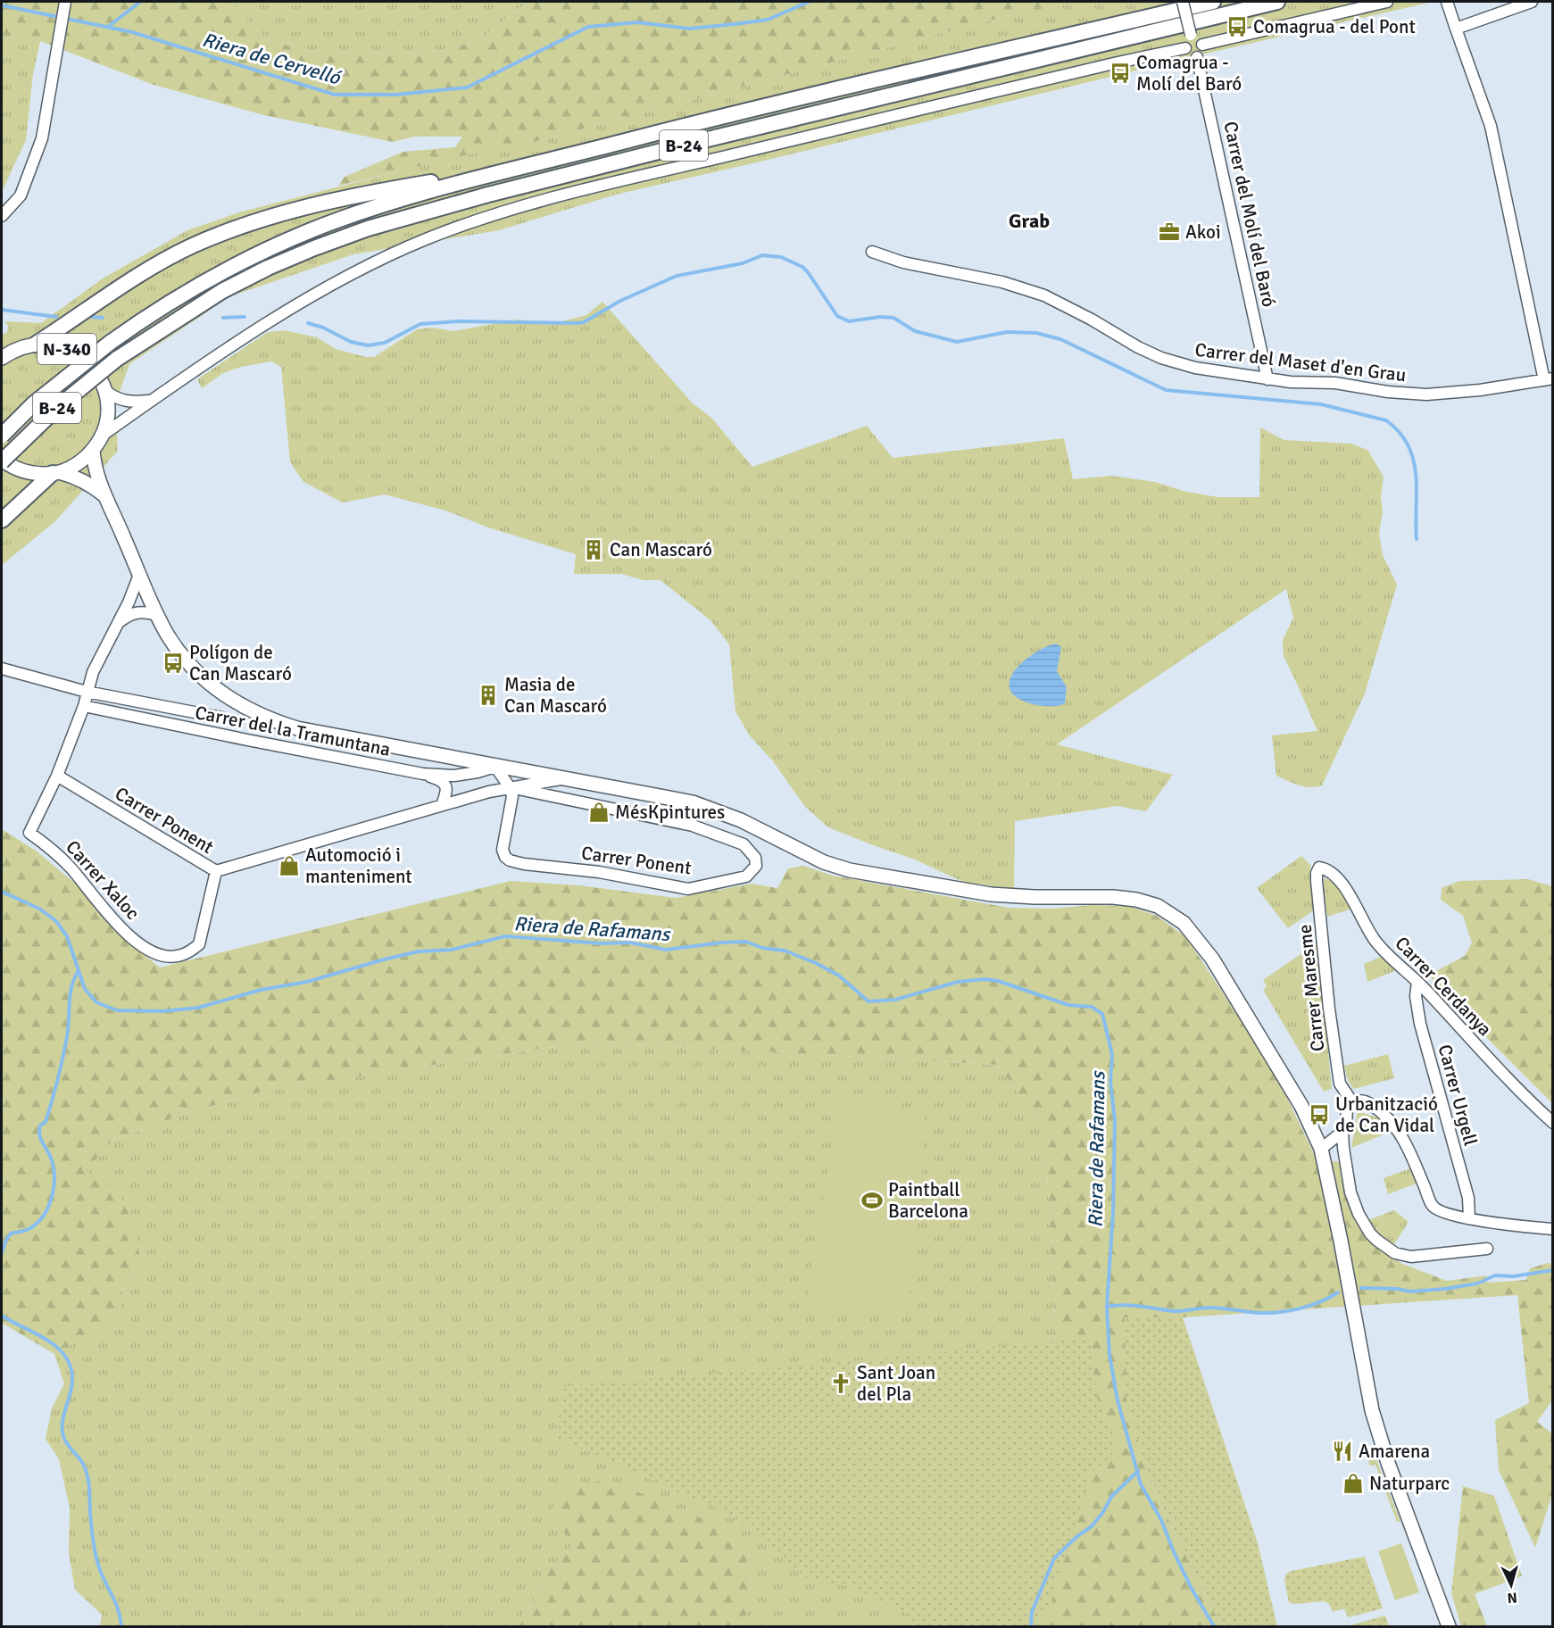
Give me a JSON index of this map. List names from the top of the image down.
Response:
{
  "streets": {
    "highway": ["B-24"],
    "main road": ["N-340"],
    "street": [
      "Carrer del Molí del Baró",
      "Carrer del Maset d'en Grau",
      "Carrer del la Tramuntana",
      "Carrer Ponent",
      "Carrer Xaloc",
      "Carrer Cerdanya",
      "Carrer Maresme",
      "Carrer Urgell"
    ]
  },
  "crossings": [
    ["Carrer del Molí del Baró", "N-340"],
    ["Carrer del Molí del Baró", "Carrer del Maset d'en Grau"],
    ["Carrer del la Tramuntana", "Carrer Xaloc"],
    ["Carrer Ponent", "Carrer Xaloc"],
    ["Carrer Cerdanya", "Carrer Maresme"],
    ["Carrer Cerdanya", "Carrer Urgell"]
  ],
  "districts": ["Grab"],
  "water": ["Riera de Cervelló", "Riera de Rafamans"],
  "places": {
    "bus stop": [
      "Comagrua - del Pont",
      "Comagrua - Molí del Baró",
      "Polígon de Can Mascaró",
      "Urbanització de Can Vidal"
    ],
    "office": ["Akoi"],
    "building": ["Can Mascaró", "Masia de Can Mascaró"],
    "shop": ["MésKpintures", "Automoció i manteniment", "Naturparc"],
    "sports": ["Paintball Barcelona"],
    "church": ["Sant Joan del Pla"],
    "restaurant": ["Amarena"]
  },
  "north": "bottom"
}
